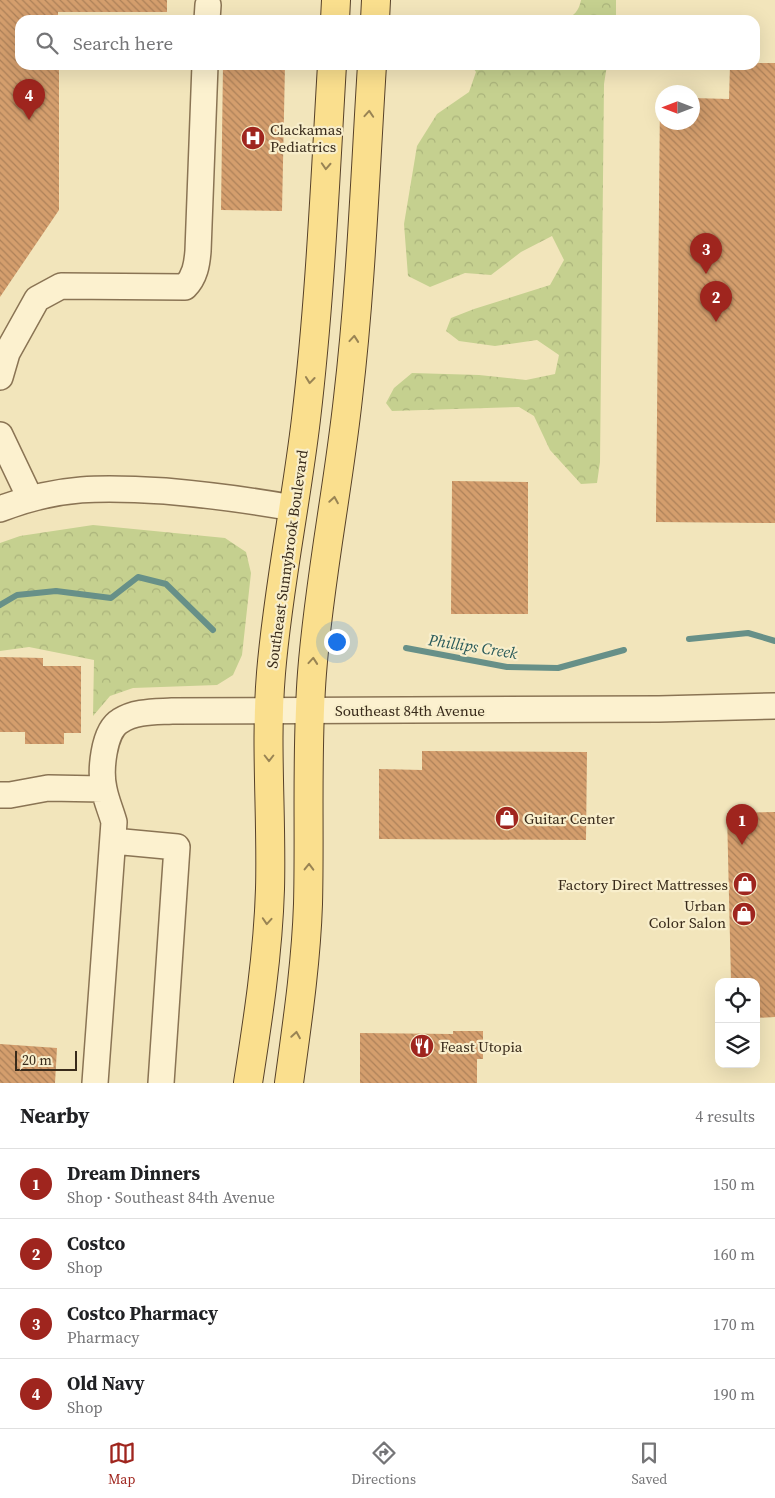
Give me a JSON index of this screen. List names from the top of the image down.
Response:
{
  "streets": {
    "main road": ["Southeast Sunnybrook Boulevard"],
    "street": ["Southeast 84th Avenue"]
  },
  "crossings": [
    ["Southeast Sunnybrook Boulevard", "Southeast 84th Avenue"]
  ],
  "water": ["Phillips Creek"],
  "places": {
    "hospital": ["Clackamas Pediatrics"],
    "shop": ["Guitar Center", "Factory Direct Mattresses", "Urban Color Salon"],
    "restaurant": ["Feast Utopia"]
  },
  "scale_bar": "20 m",
  "north": "left",
  "page": {
    "search": "Search here",
    "pins": [
      "4",
      "3",
      "2",
      "1"
    ],
    "scale": "20 m",
    "heading": ["Nearby", "4 results"],
    "list": [
      {
        "mark": "1",
        "name": "Dream Dinners",
        "note": "Shop · Southeast 84th Avenue",
        "value": "150 m"
      },
      {
        "mark": "2",
        "name": "Costco",
        "note": "Shop",
        "value": "160 m"
      },
      {
        "mark": "3",
        "name": "Costco Pharmacy",
        "note": "Pharmacy",
        "value": "170 m"
      },
      {
        "mark": "4",
        "name": "Old Navy",
        "note": "Shop",
        "value": "190 m"
      }
    ],
    "nav": ["Map", "Directions", "Saved"]
  }
}
